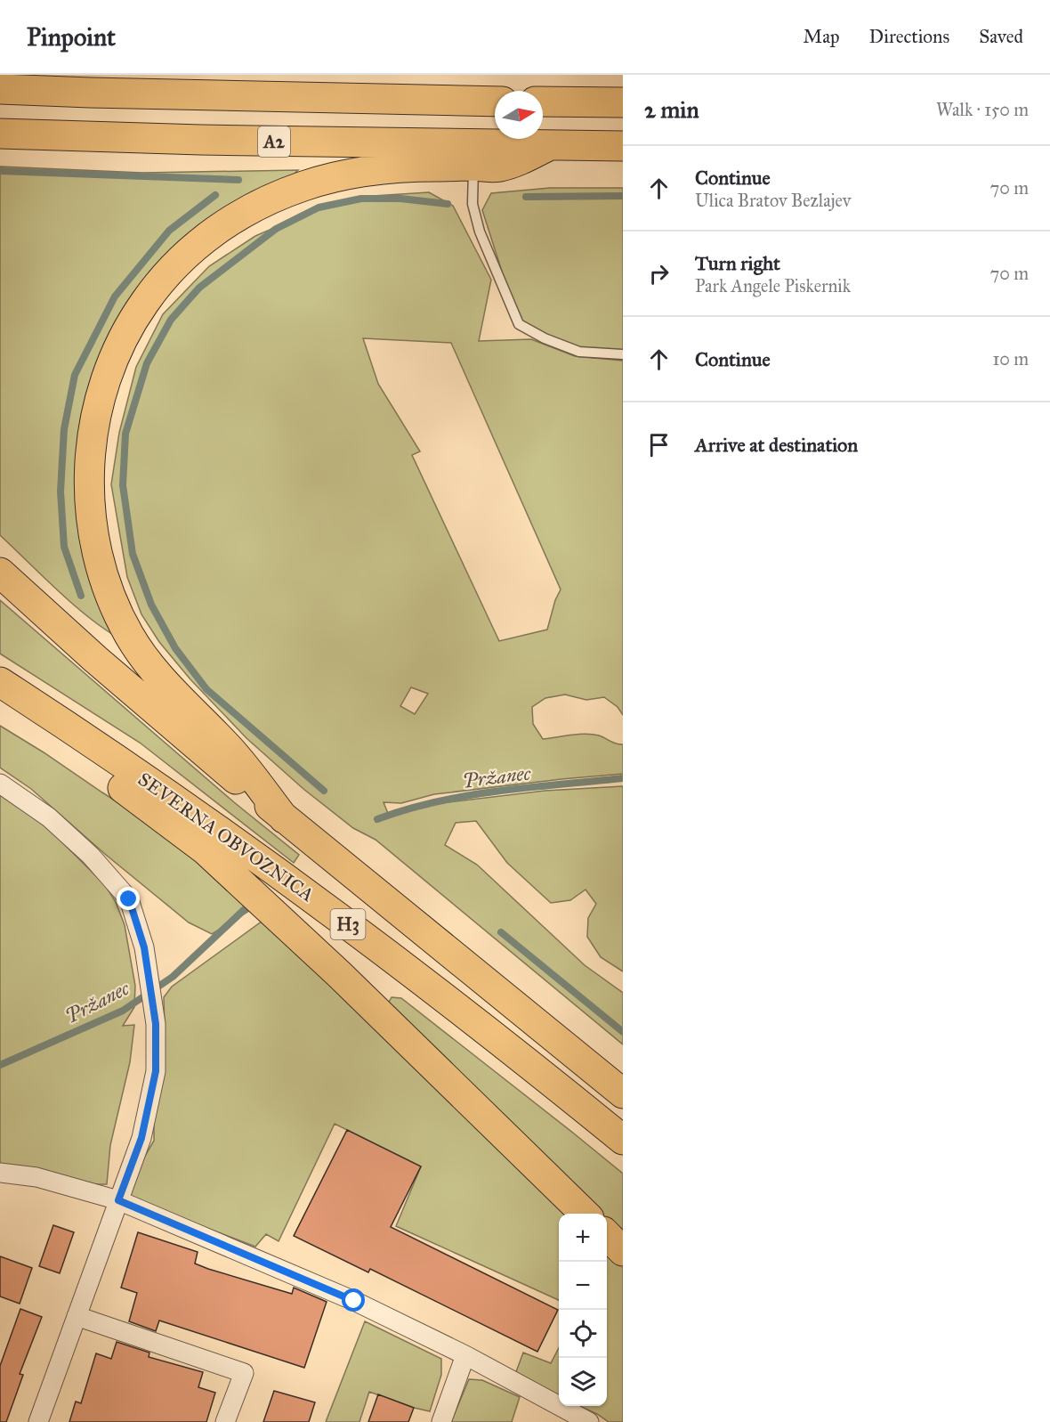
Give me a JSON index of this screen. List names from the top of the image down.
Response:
{
  "streets": {
    "highway": ["A2", "SEVERNA OBVOZNICA", "H3"]
  },
  "water": ["Pržanec"],
  "north": "right",
  "page": {
    "header": "Pinpoint",
    "nav": ["Map", "Directions", "Saved"],
    "heading": ["2 min", "Walk · 150 m"],
    "list": [
      ["Continue", "Ulica Bratov Bezlajev", "70 m"],
      ["Turn right", "Park Angele Piskernik", "70 m"],
      ["Continue", "10 m"],
      "Arrive at destination"
    ],
    "map_buttons": ["+", "−"]
  }
}
